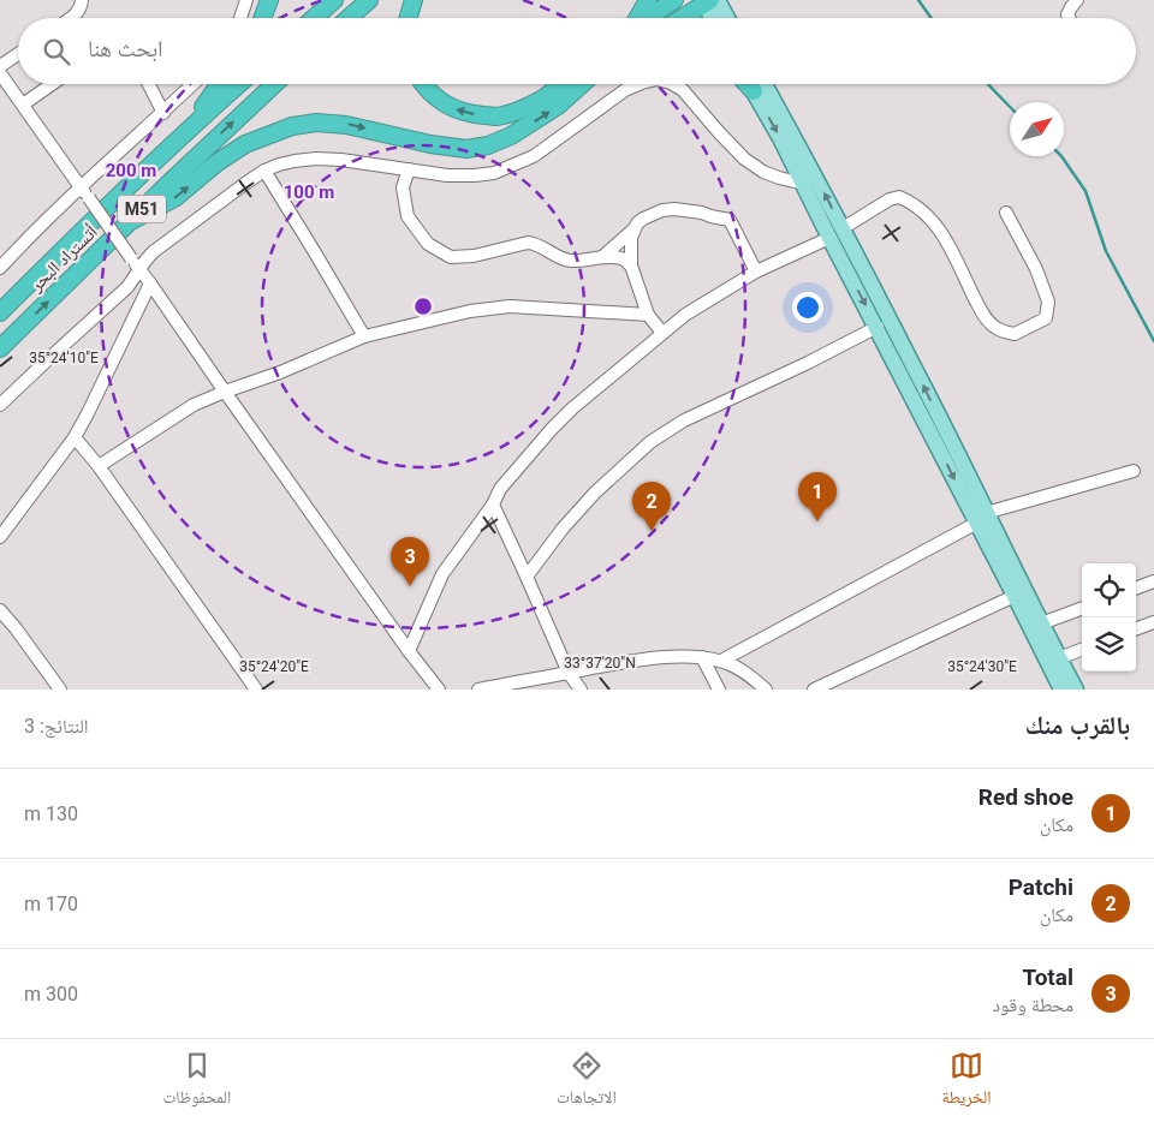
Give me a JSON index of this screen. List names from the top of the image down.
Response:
{
  "streets": {
    "highway": ["M51", "أتستراد البحر"]
  },
  "north": "top right",
  "page": {
    "search": "ابحث هنا",
    "pins": ["1", "2", "3"],
    "heading": ["بالقرب منك", "النتائج: 3"],
    "list": [
      {
        "mark": "1",
        "name": "Red shoe",
        "note": "مكان",
        "value": "130 m"
      },
      {
        "mark": "2",
        "name": "Patchi",
        "note": "مكان",
        "value": "170 m"
      },
      {
        "mark": "3",
        "name": "Total",
        "note": "محطة وقود",
        "value": "300 m"
      }
    ],
    "nav": ["الخريطة", "الاتجاهات", "المحفوظات"]
  },
  "coordinates": [
    "35°24'10\"E",
    "33°37'20\"N",
    "35°24'20\"E",
    "35°24'30\"E"
  ],
  "rings": ["200 m", "100 m"]
}
